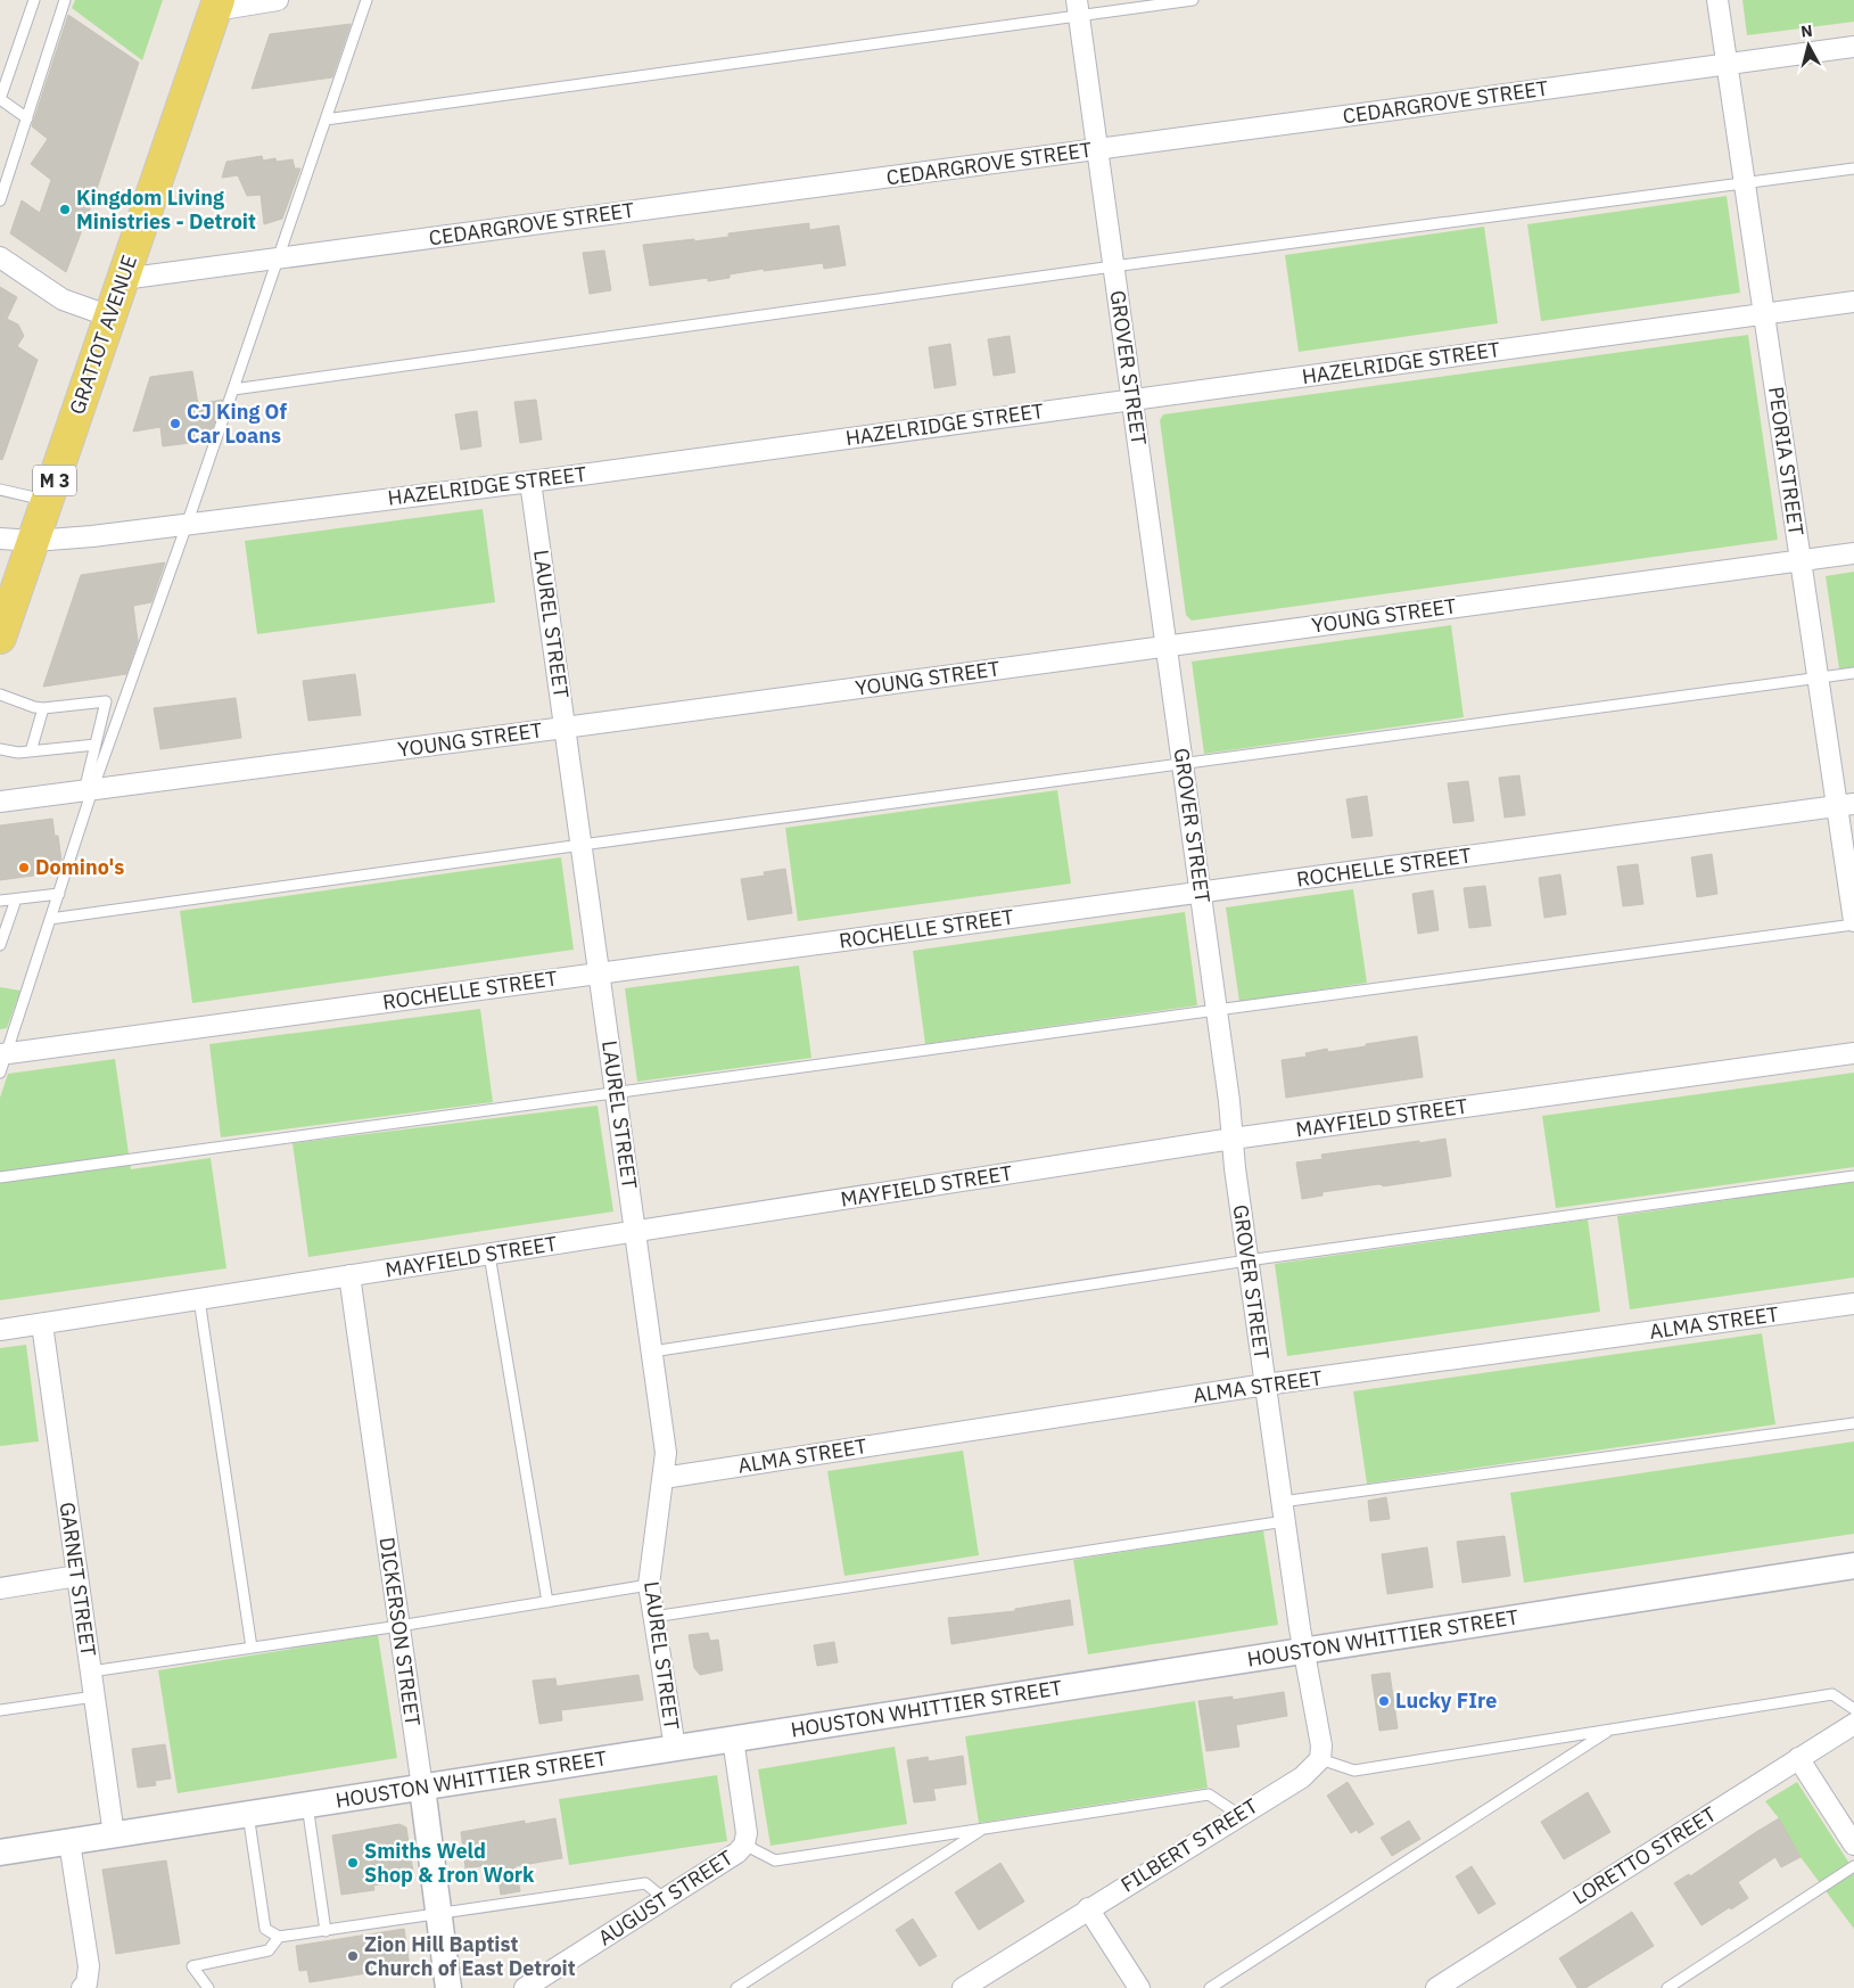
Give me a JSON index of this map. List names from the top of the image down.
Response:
{
  "streets": {
    "main road": ["GRATIOT AVENUE", "M 3"],
    "street": [
      "CEDARGROVE STREET",
      "HAZELRIDGE STREET",
      "GROVER STREET",
      "PEORIA STREET",
      "YOUNG STREET",
      "LAUREL STREET",
      "ROCHELLE STREET",
      "MAYFIELD STREET",
      "ALMA STREET",
      "GARNET STREET",
      "DICKERSON STREET",
      "HOUSTON WHITTIER STREET",
      "FILBERT STREET",
      "LORETTO STREET",
      "AUGUST STREET"
    ]
  },
  "crossings": [
    ["CEDARGROVE STREET", "GRATIOT AVENUE"],
    ["CEDARGROVE STREET", "GROVER STREET"],
    ["CEDARGROVE STREET", "PEORIA STREET"],
    ["GRATIOT AVENUE", "HAZELRIDGE STREET"],
    ["HAZELRIDGE STREET", "GROVER STREET"],
    ["HAZELRIDGE STREET", "PEORIA STREET"],
    ["HAZELRIDGE STREET", "LAUREL STREET"],
    ["GROVER STREET", "YOUNG STREET"],
    ["GROVER STREET", "ROCHELLE STREET"],
    ["GROVER STREET", "MAYFIELD STREET"],
    ["GROVER STREET", "ALMA STREET"],
    ["GROVER STREET", "HOUSTON WHITTIER STREET"],
    ["PEORIA STREET", "YOUNG STREET"],
    ["PEORIA STREET", "ROCHELLE STREET"],
    ["YOUNG STREET", "LAUREL STREET"],
    ["LAUREL STREET", "ROCHELLE STREET"],
    ["LAUREL STREET", "MAYFIELD STREET"],
    ["LAUREL STREET", "ALMA STREET"],
    ["LAUREL STREET", "HOUSTON WHITTIER STREET"],
    ["MAYFIELD STREET", "GARNET STREET"],
    ["MAYFIELD STREET", "DICKERSON STREET"],
    ["GARNET STREET", "HOUSTON WHITTIER STREET"],
    ["DICKERSON STREET", "HOUSTON WHITTIER STREET"],
    ["HOUSTON WHITTIER STREET", "AUGUST STREET"]
  ],
  "places": [
    "Kingdom Living Ministries - Detroit",
    "CJ King Of Car Loans",
    "Domino's",
    "Lucky FIre",
    "Smiths Weld Shop & Iron Work",
    "Zion Hill Baptist Church of East Detroit"
  ],
  "north": "top"
}
